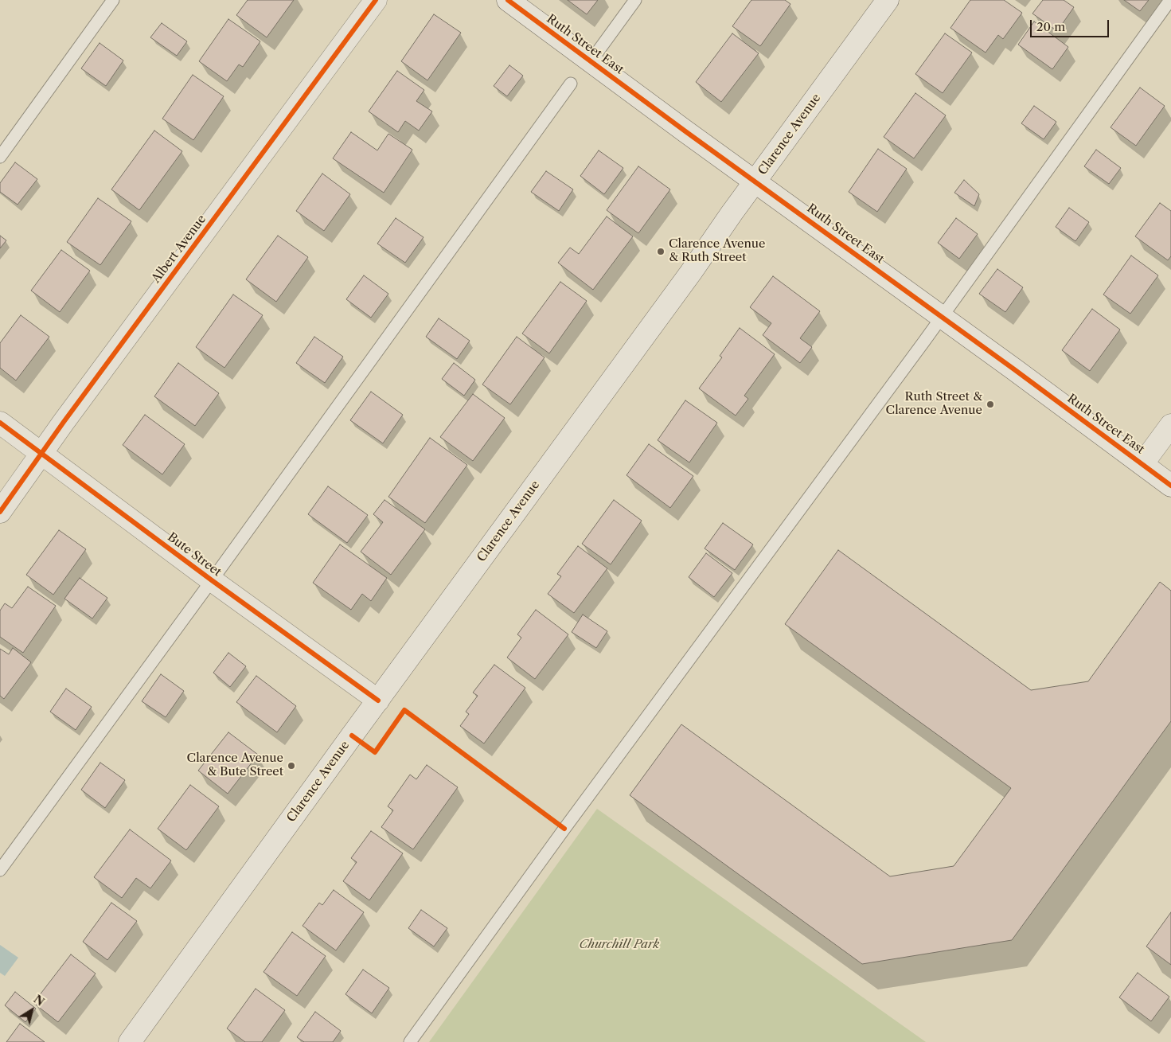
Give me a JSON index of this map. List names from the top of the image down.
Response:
{
  "streets": {
    "street": [
      "Ruth Street East",
      "Clarence Avenue",
      "Albert Avenue",
      "Bute Street"
    ]
  },
  "crossings": [
    ["Ruth Street East", "Clarence Avenue"],
    ["Clarence Avenue", "Bute Street"],
    ["Albert Avenue", "Bute Street"]
  ],
  "parks": ["Churchill Park"],
  "places": ["Clarence Avenue & Ruth Street", "Ruth Street & Clarence Avenue", "Clarence Avenue & Bute Street"],
  "scale_bar": "20 m",
  "north": "top right"
}
